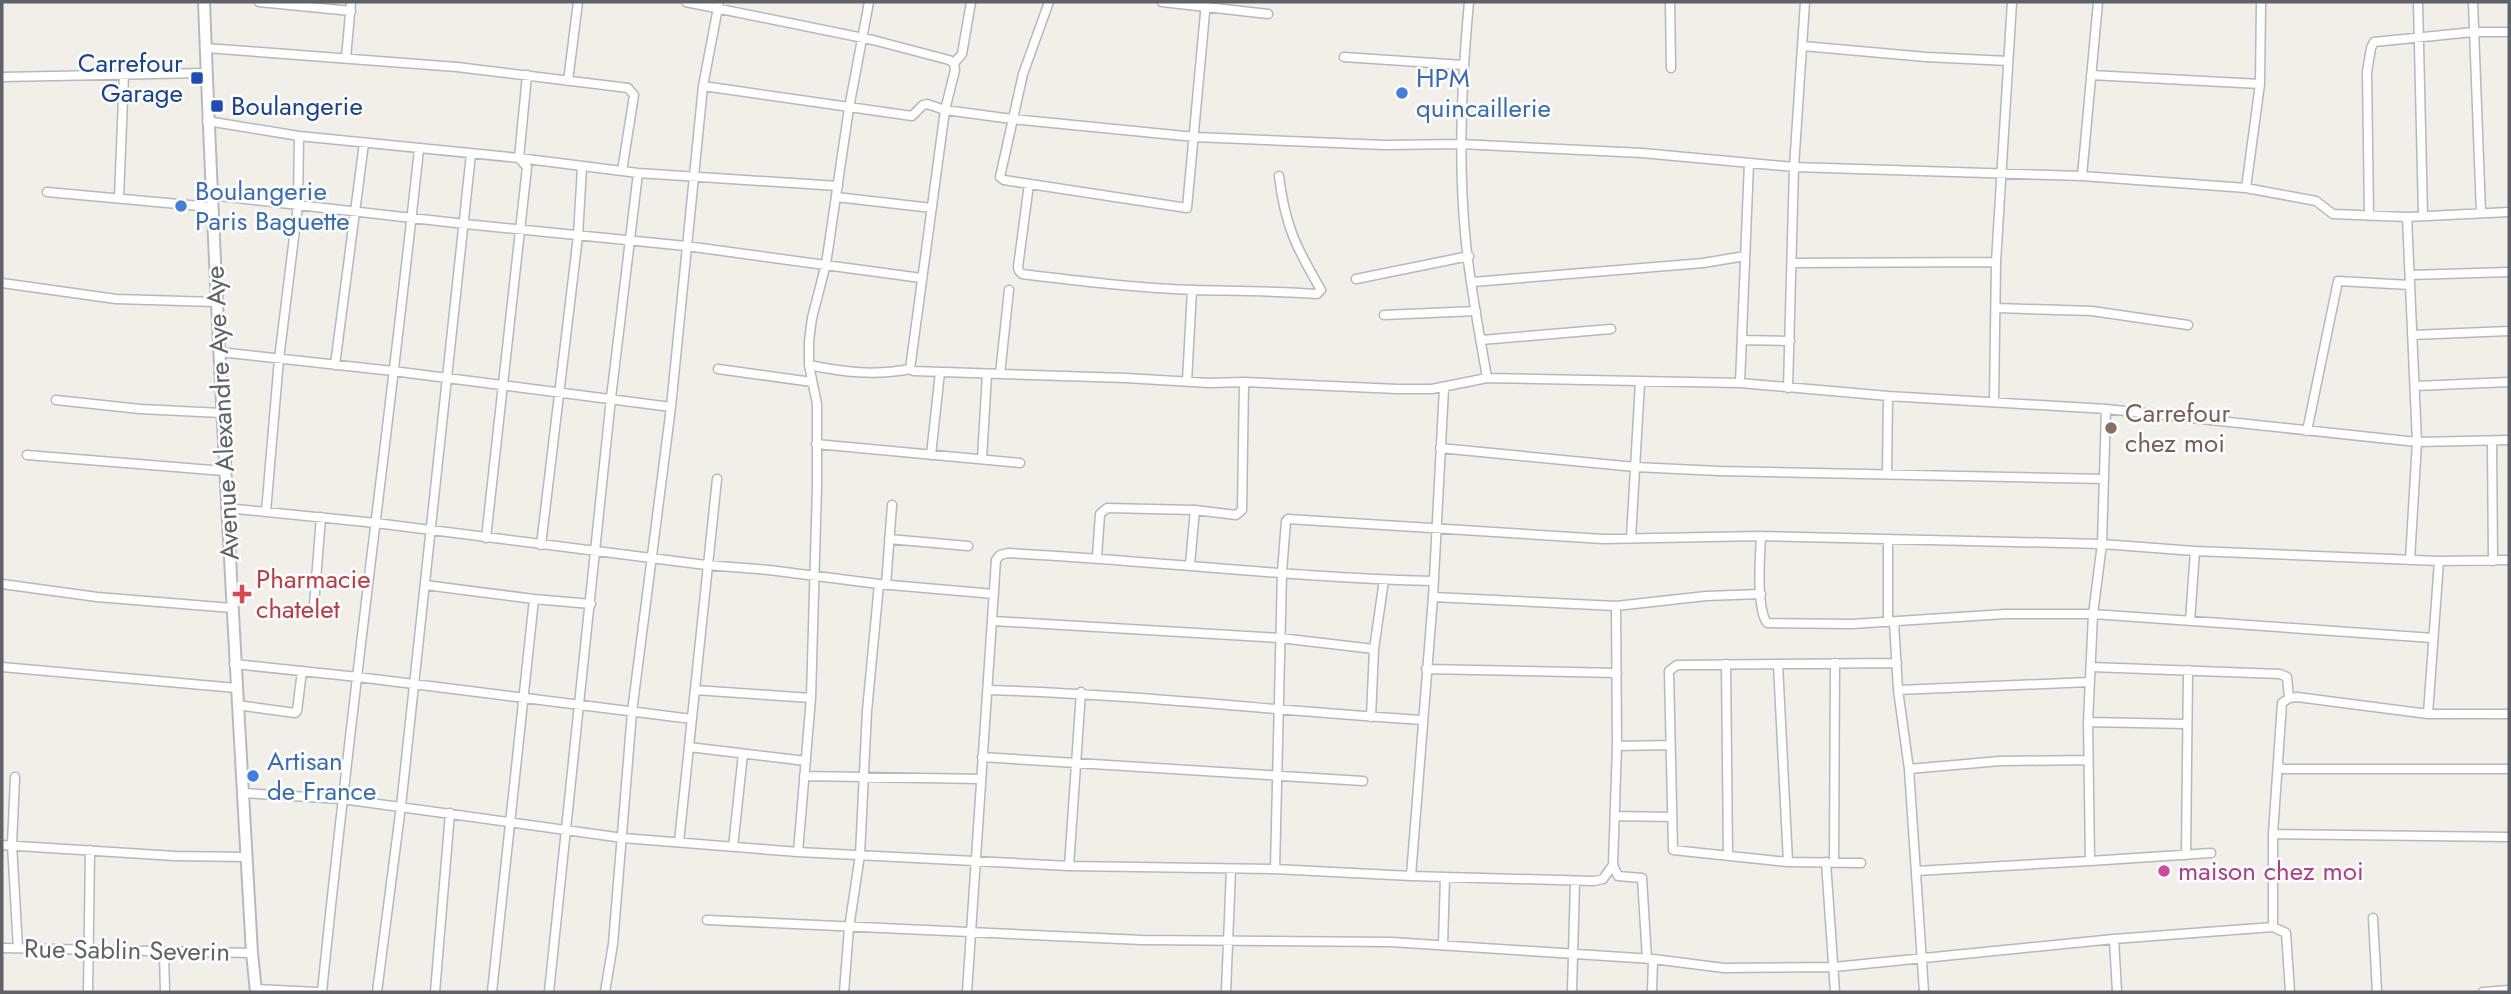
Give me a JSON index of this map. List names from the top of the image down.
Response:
{
  "streets": {
    "street": ["Avenue Alexandre Aye Aye", "Rue Sablin Severin"]
  },
  "crossings": [
    ["Avenue Alexandre Aye Aye", "Rue Sablin Severin"]
  ],
  "places": {
    "transit": ["Carrefour Garage", "Boulangerie"],
    "other": [
      "HPM quincaillerie",
      "Boulangerie Paris Baguette",
      "Carrefour chez moi",
      "Artisan de France",
      "maison chez moi"
    ],
    "health": ["Pharmacie chatelet"]
  }
}
